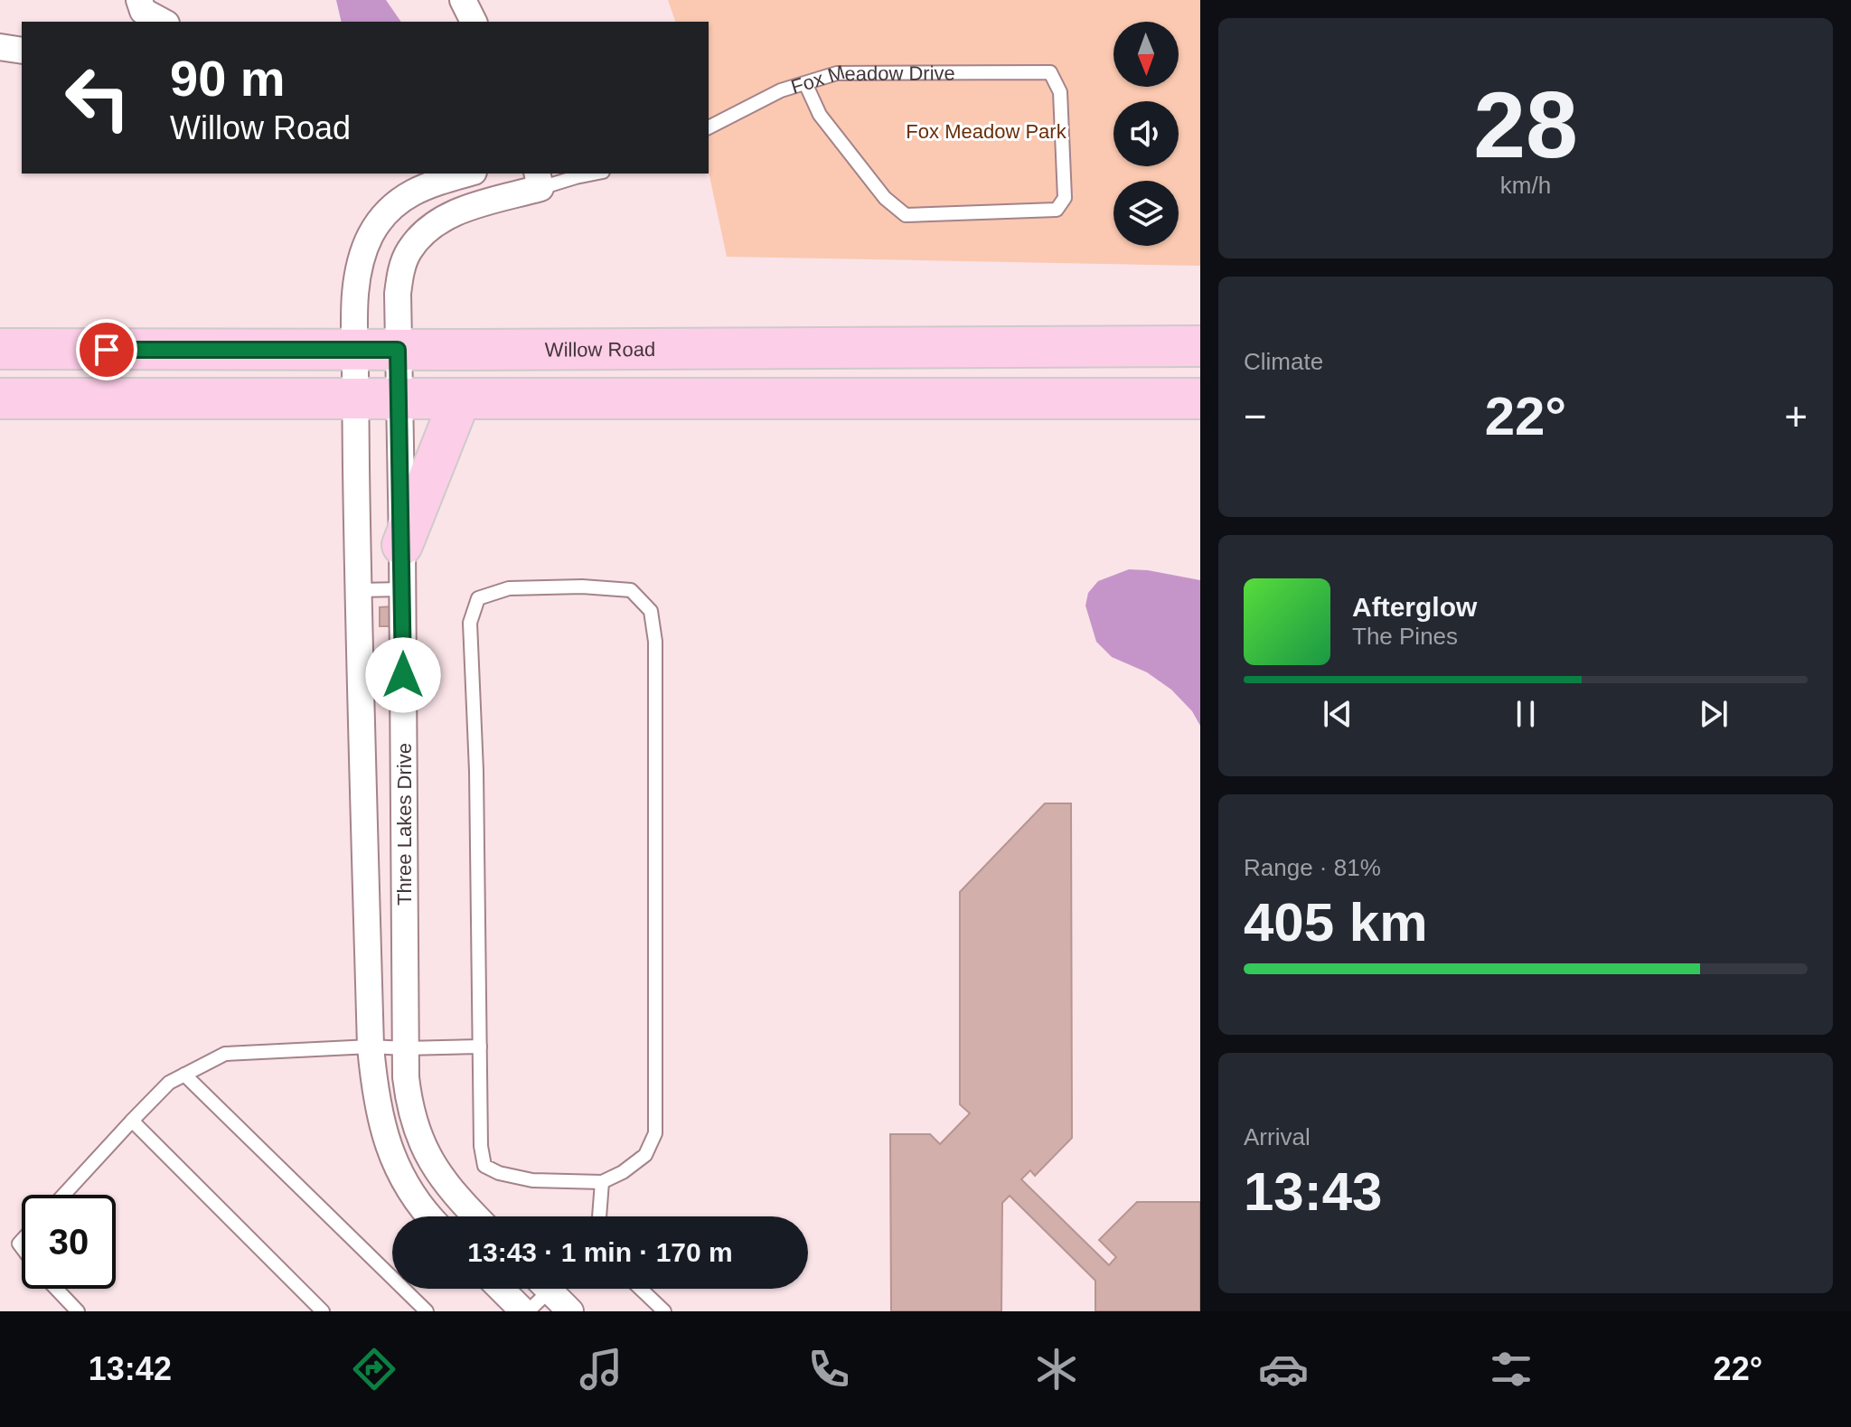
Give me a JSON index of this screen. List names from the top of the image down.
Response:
{
  "streets": {
    "main road": ["Willow Road"],
    "street": ["Three Lakes Drive"],
    "lane": ["Fox Meadow Drive"]
  },
  "crossings": [
    ["Willow Road", "Three Lakes Drive"]
  ],
  "parks": ["Fox Meadow Park"],
  "north": "bottom",
  "page": {
    "tile": [
      ["28", "km/h"],
      "Climate",
      ["Range · 81%", "405 km"],
      ["Arrival", "13:43"]
    ],
    "turn": ["90 m", "Willow Road"],
    "heat": ["−", "22°", "+"],
    "song": ["Afterglow", "The Pines"],
    "limit": "30",
    "trip": "13:43 · 1 min · 170 m",
    "tabs": ["13:42", "22°"]
  }
}
